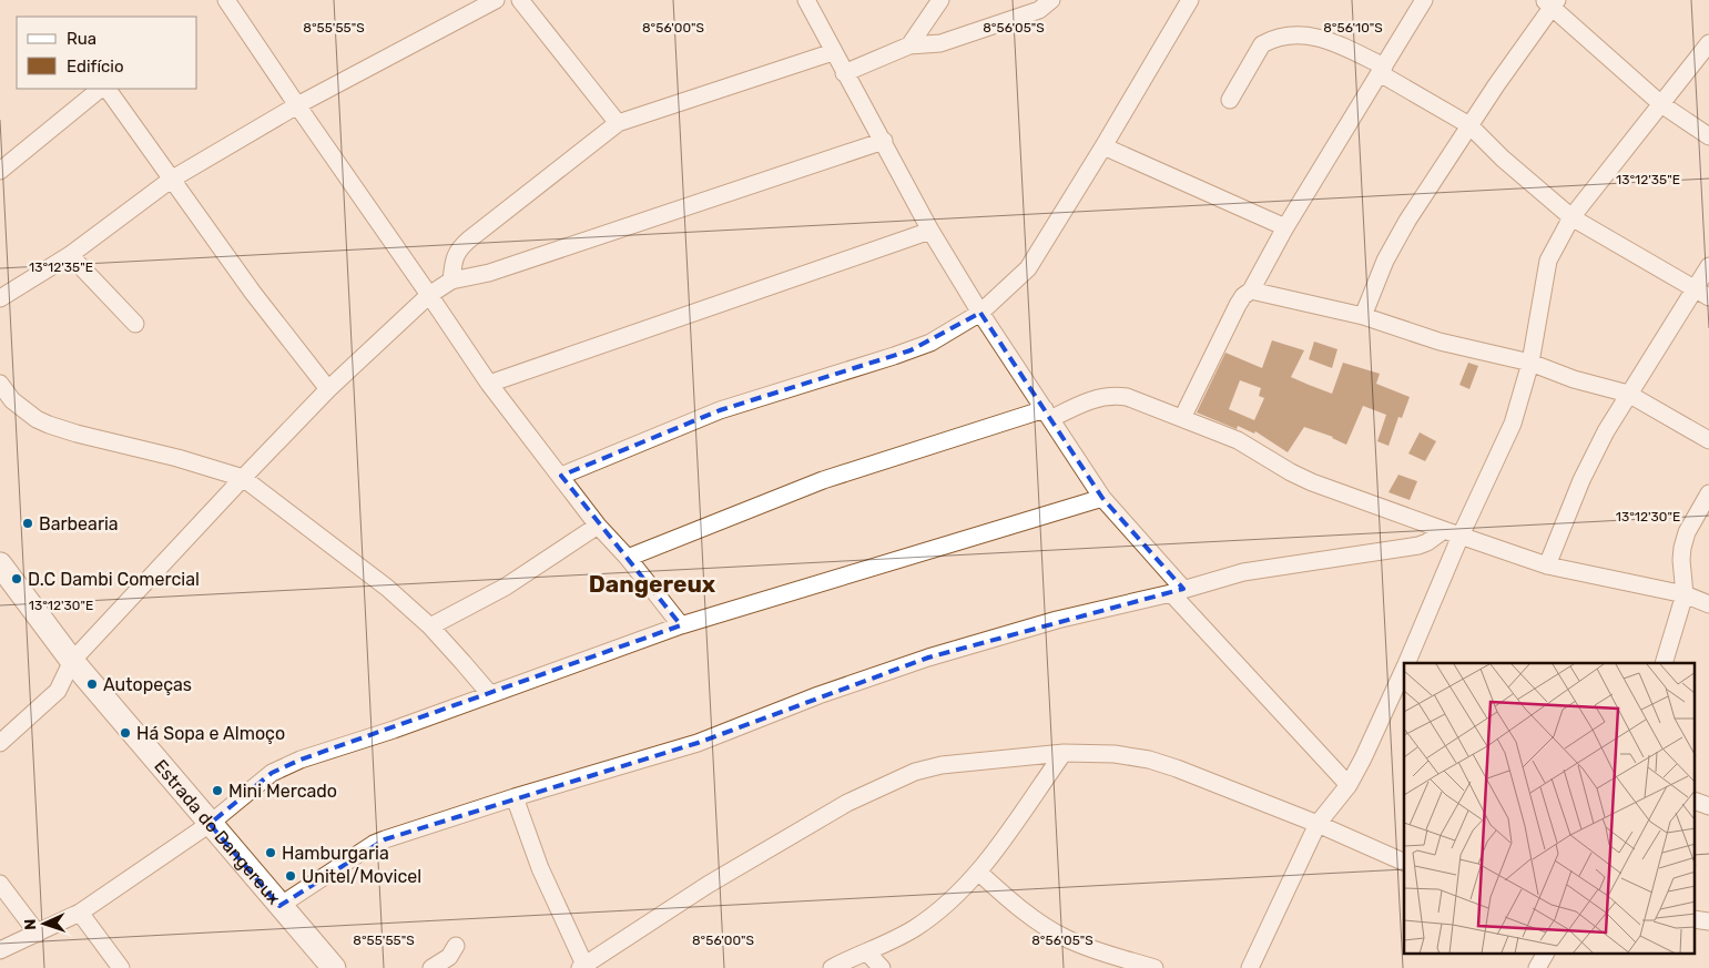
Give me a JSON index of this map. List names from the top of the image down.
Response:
{
  "streets": {
    "main road": ["Estrada do Dangereux"]
  },
  "districts": ["Dangereux"],
  "places": [
    "Barbearia",
    "D.C Dambi Comercial",
    "Autopeças",
    "Há Sopa e Almoço",
    "Mini Mercado",
    "Hamburgaria",
    "Unitel/Movicel"
  ],
  "legend": ["Rua", "Edifício"],
  "north": "left",
  "coordinates": [
    "8°55'55\"S",
    "8°56'00\"S",
    "8°56'05\"S",
    "8°56'10\"S",
    "13°12'35\"E",
    "13°12'30\"E"
  ]
}
